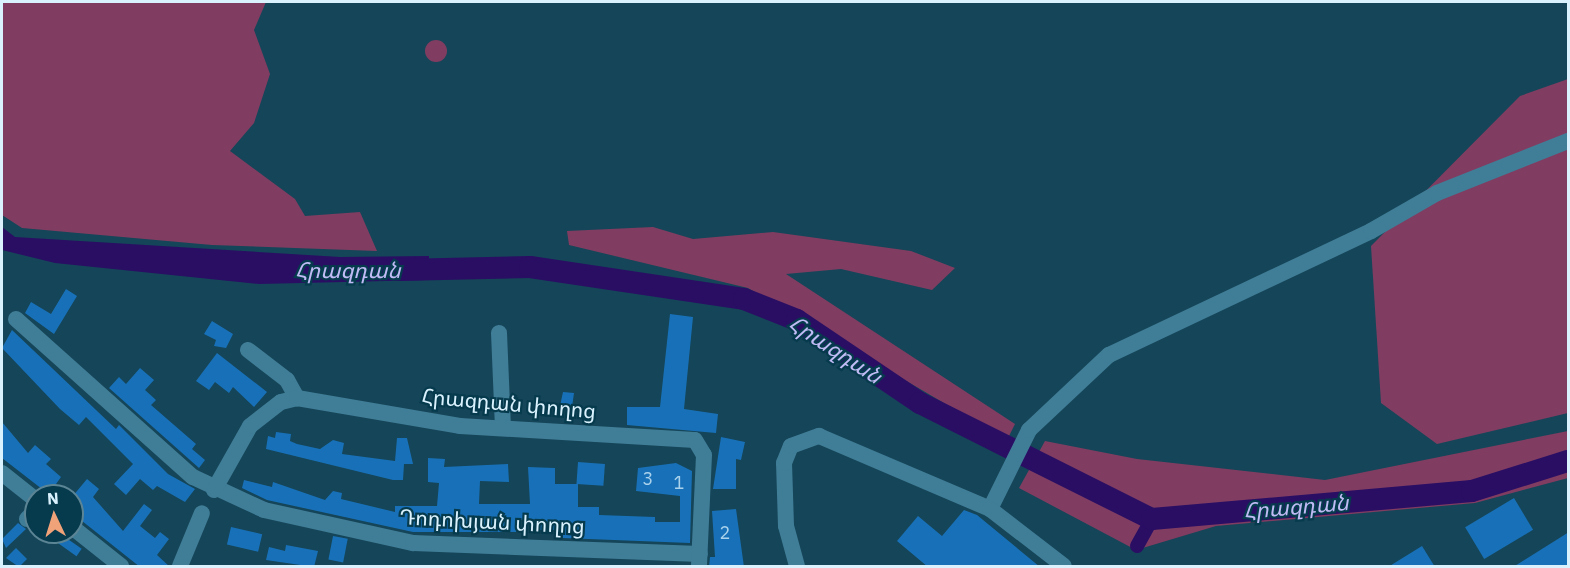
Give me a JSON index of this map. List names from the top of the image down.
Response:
{
  "streets": {
    "street": ["Հրազդան փողոց", "Դոդոխյան փողոց"]
  },
  "crossings": [
    ["Հրազդան փողոց", "Դոդոխյան փողոց"]
  ],
  "water": ["Հրազդան"],
  "house_numbers": ["3", "1", "2"],
  "north": "top"
}
